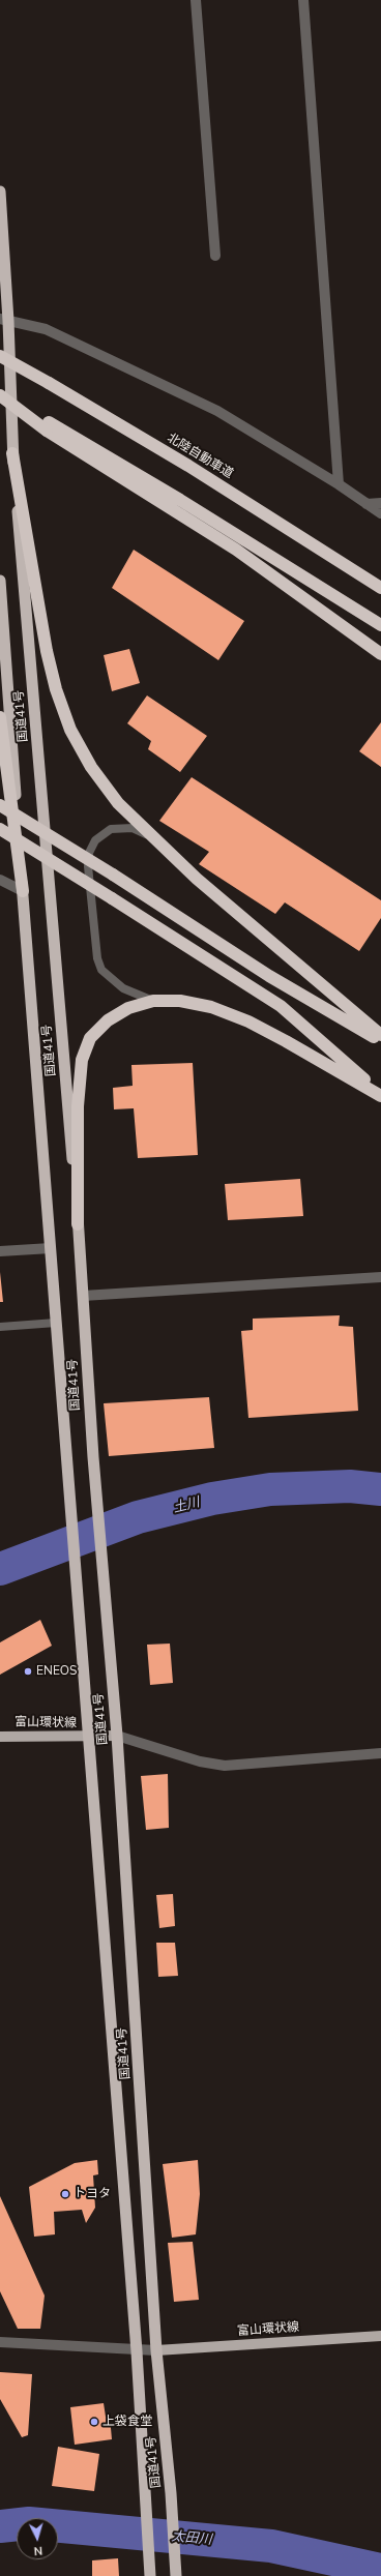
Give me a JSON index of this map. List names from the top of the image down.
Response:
{
  "streets": {
    "highway": ["北陸自動車道", "国道41号"],
    "main road": ["富山環状線"]
  },
  "crossings": [
    ["国道41号", "富山環状線"]
  ],
  "water": ["土川", "太田川"],
  "places": ["ENEOS", "トヨタ", "上袋食堂"],
  "north": "bottom"
}
